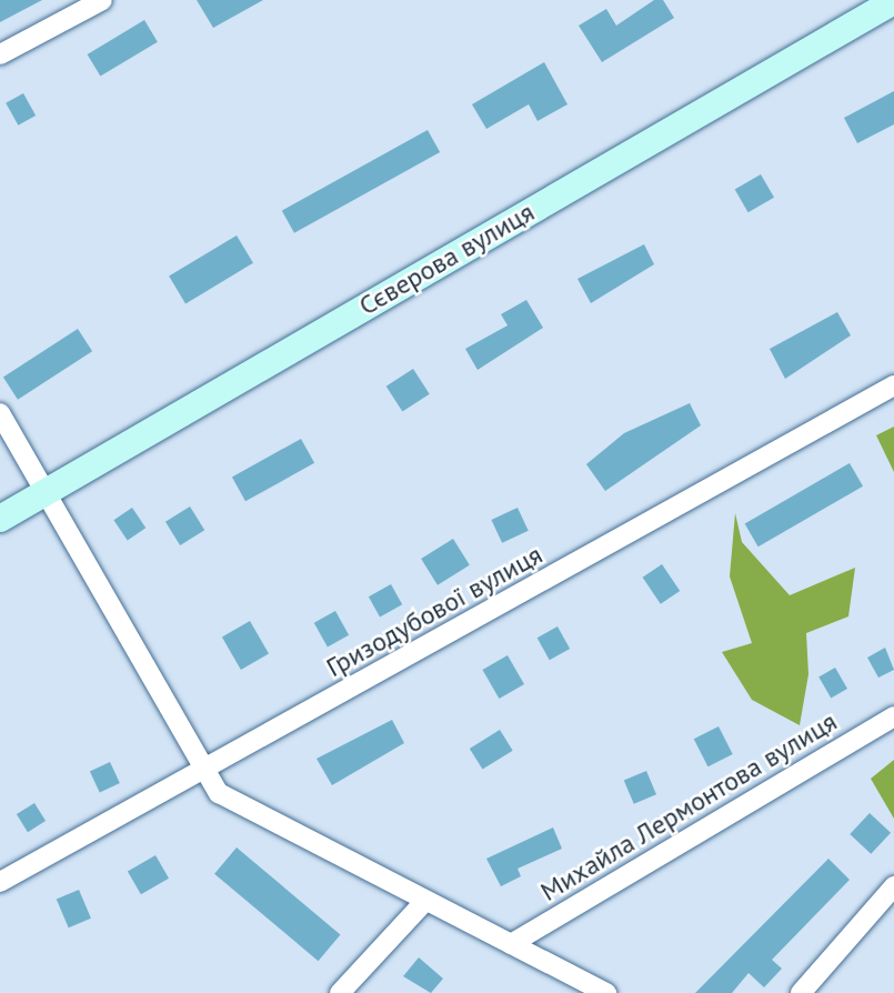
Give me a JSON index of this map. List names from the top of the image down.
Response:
{
  "streets": {
    "main road": ["Сєверова вулиця"],
    "street": ["Гризодубової вулиця", "Михайла Лермонтова вулиця"]
  }
}
